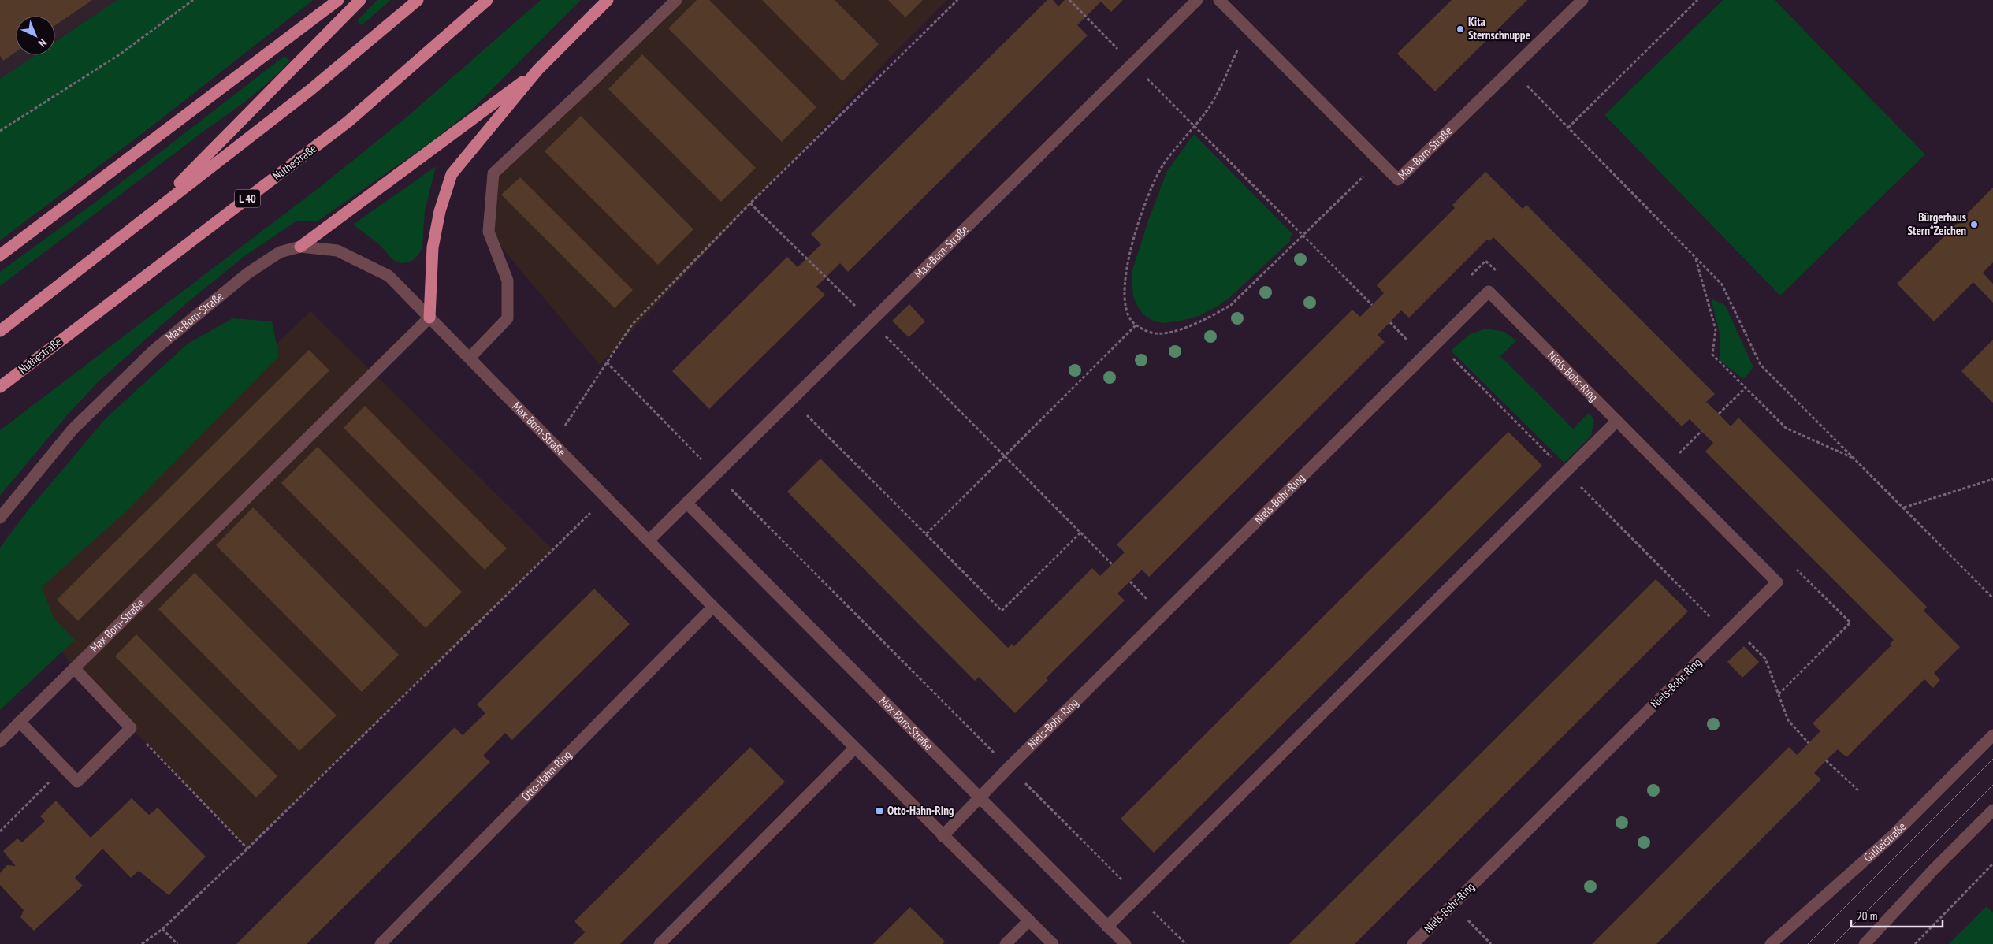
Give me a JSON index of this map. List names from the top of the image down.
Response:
{
  "streets": {
    "highway": ["Nuthestraße", "L 40"],
    "street": [
      "Max-Born-Straße",
      "Niels-Bohr-Ring",
      "Otto-Hahn-Ring",
      "Galileistraße"
    ]
  },
  "crossings": [
    ["Max-Born-Straße", "Niels-Bohr-Ring"],
    ["Max-Born-Straße", "Otto-Hahn-Ring"]
  ],
  "places": {
    "other": ["Kita Sternschnuppe", "Bürgerhaus Stern*Zeichen"],
    "transit": ["Otto-Hahn-Ring"]
  },
  "scale_bar": "20 m",
  "north": "bottom right"
}
